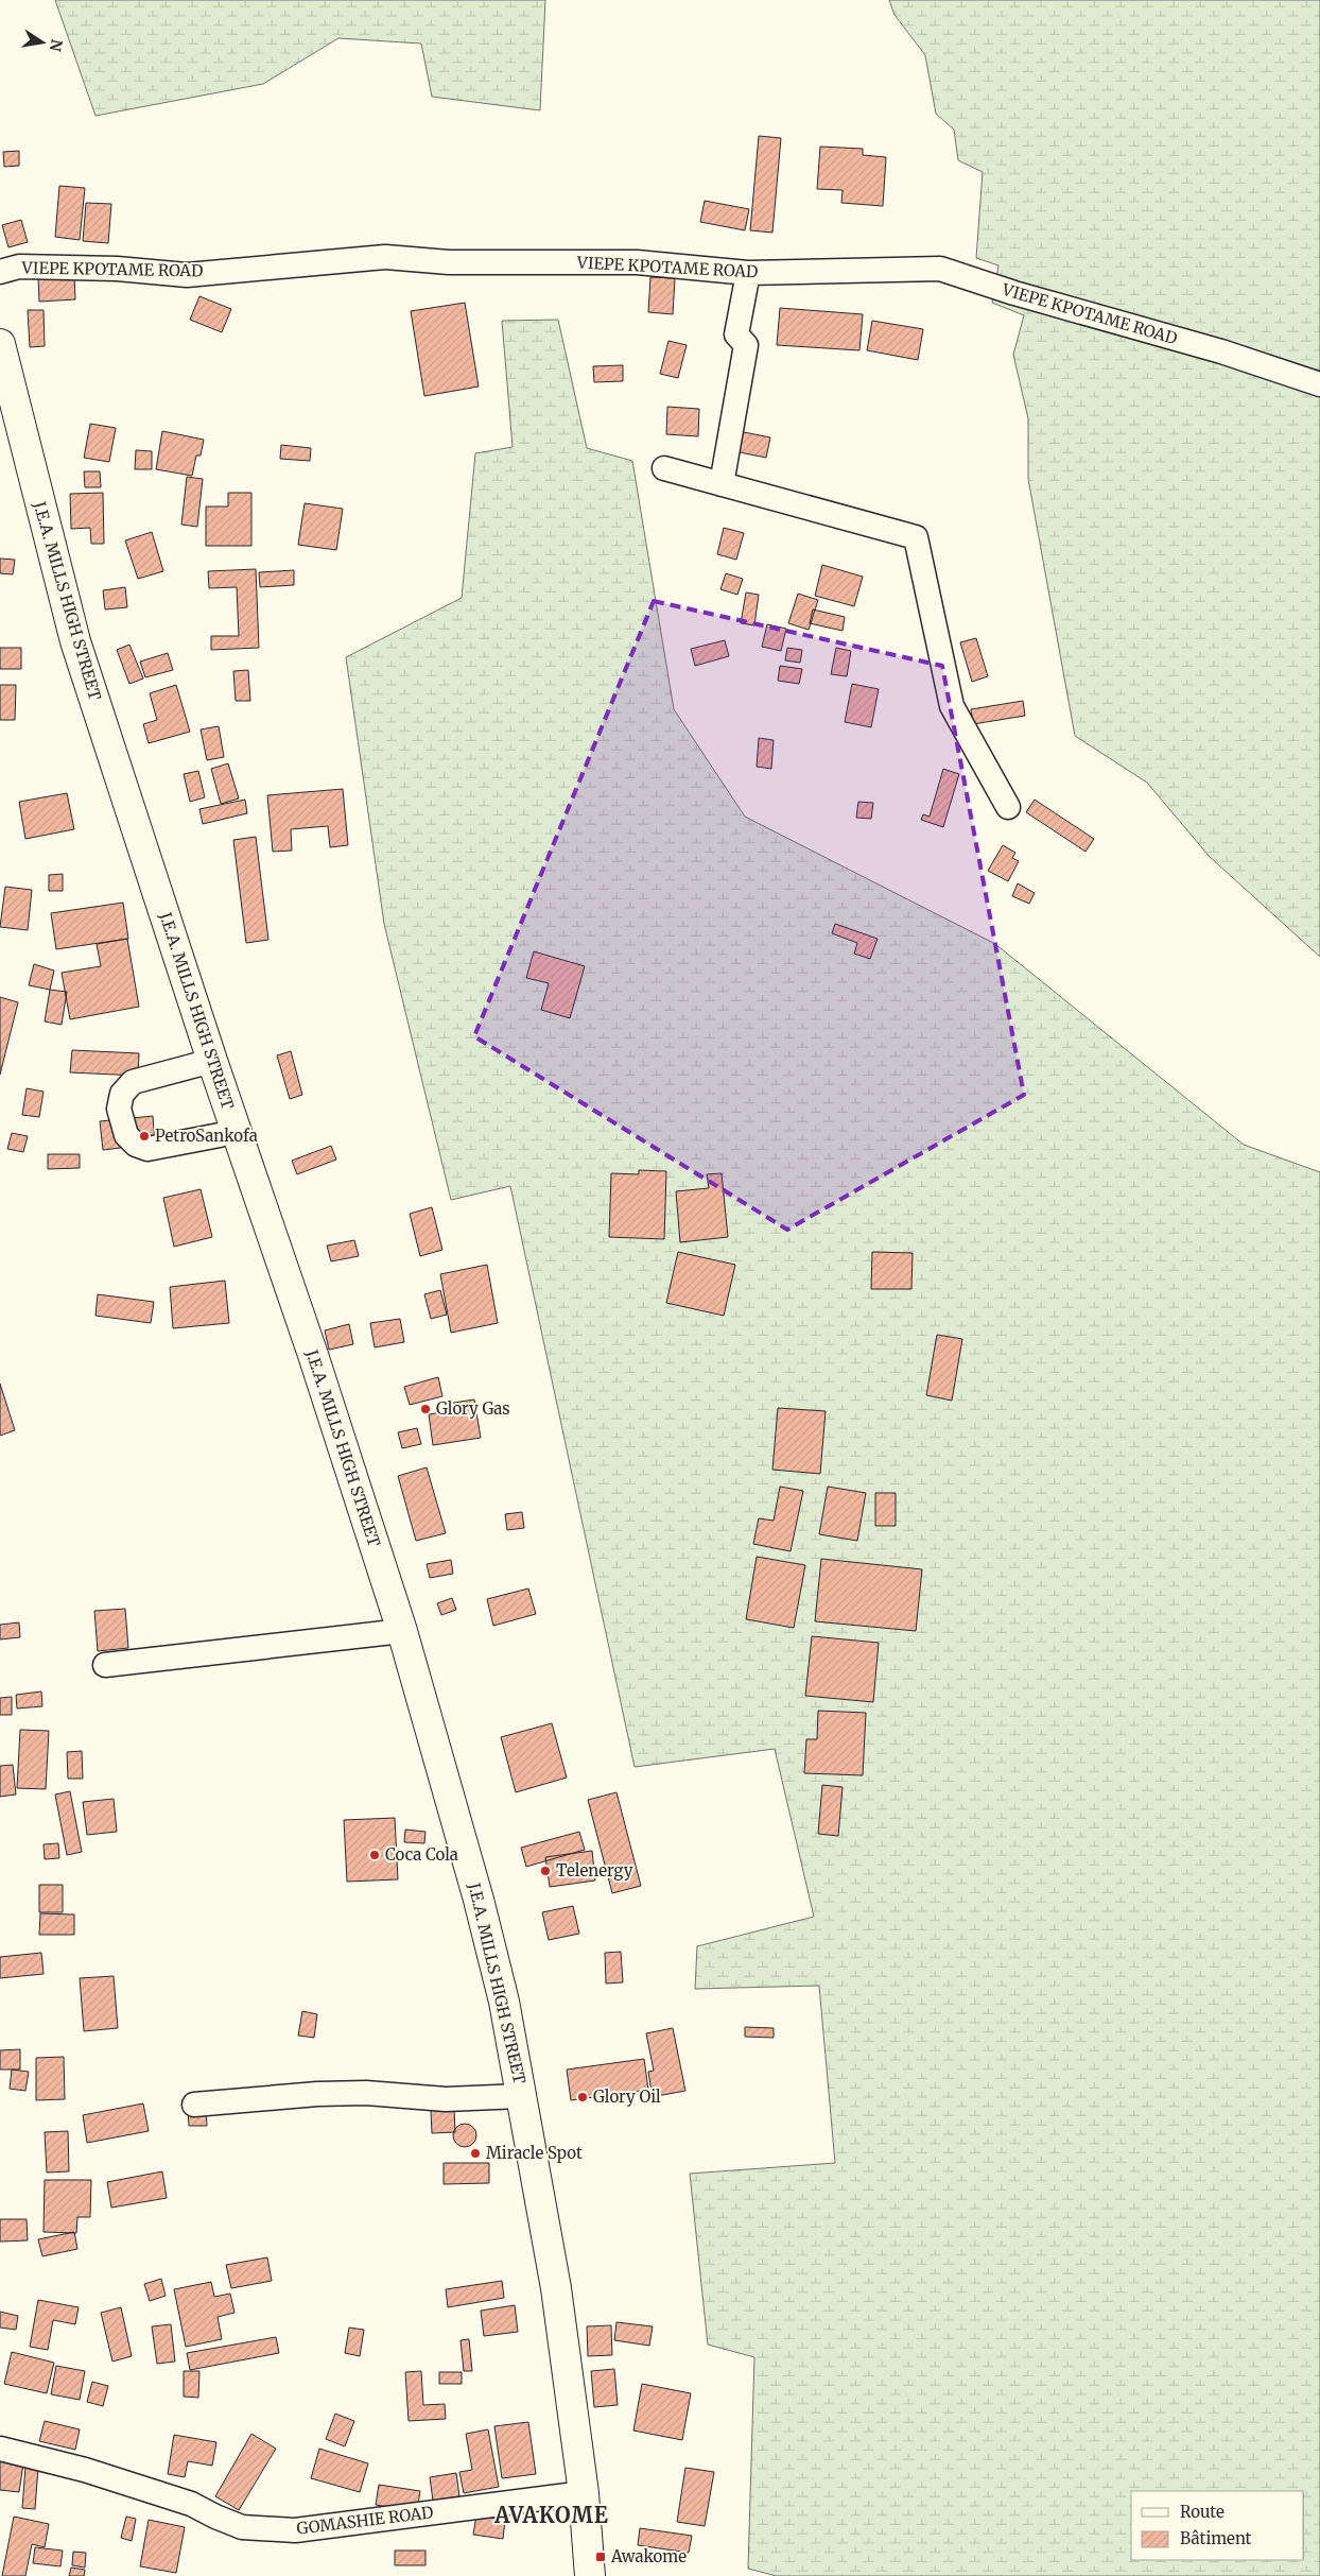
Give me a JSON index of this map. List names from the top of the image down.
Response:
{
  "streets": {
    "highway": ["J.E.A. MILLS HIGH STREET"],
    "street": ["VIEPE KPOTAME ROAD", "GOMASHIE ROAD"]
  },
  "crossings": [
    ["J.E.A. MILLS HIGH STREET", "GOMASHIE ROAD"]
  ],
  "districts": ["AVAKOME"],
  "places": {
    "other": [
      "PetroSankofa",
      "Glory Gas",
      "Coca Cola",
      "Telenergy",
      "Glory Oil",
      "Miracle Spot"
    ],
    "transit": ["Awakome"]
  },
  "legend": ["Route", "Bâtiment"],
  "north": "right"
}
